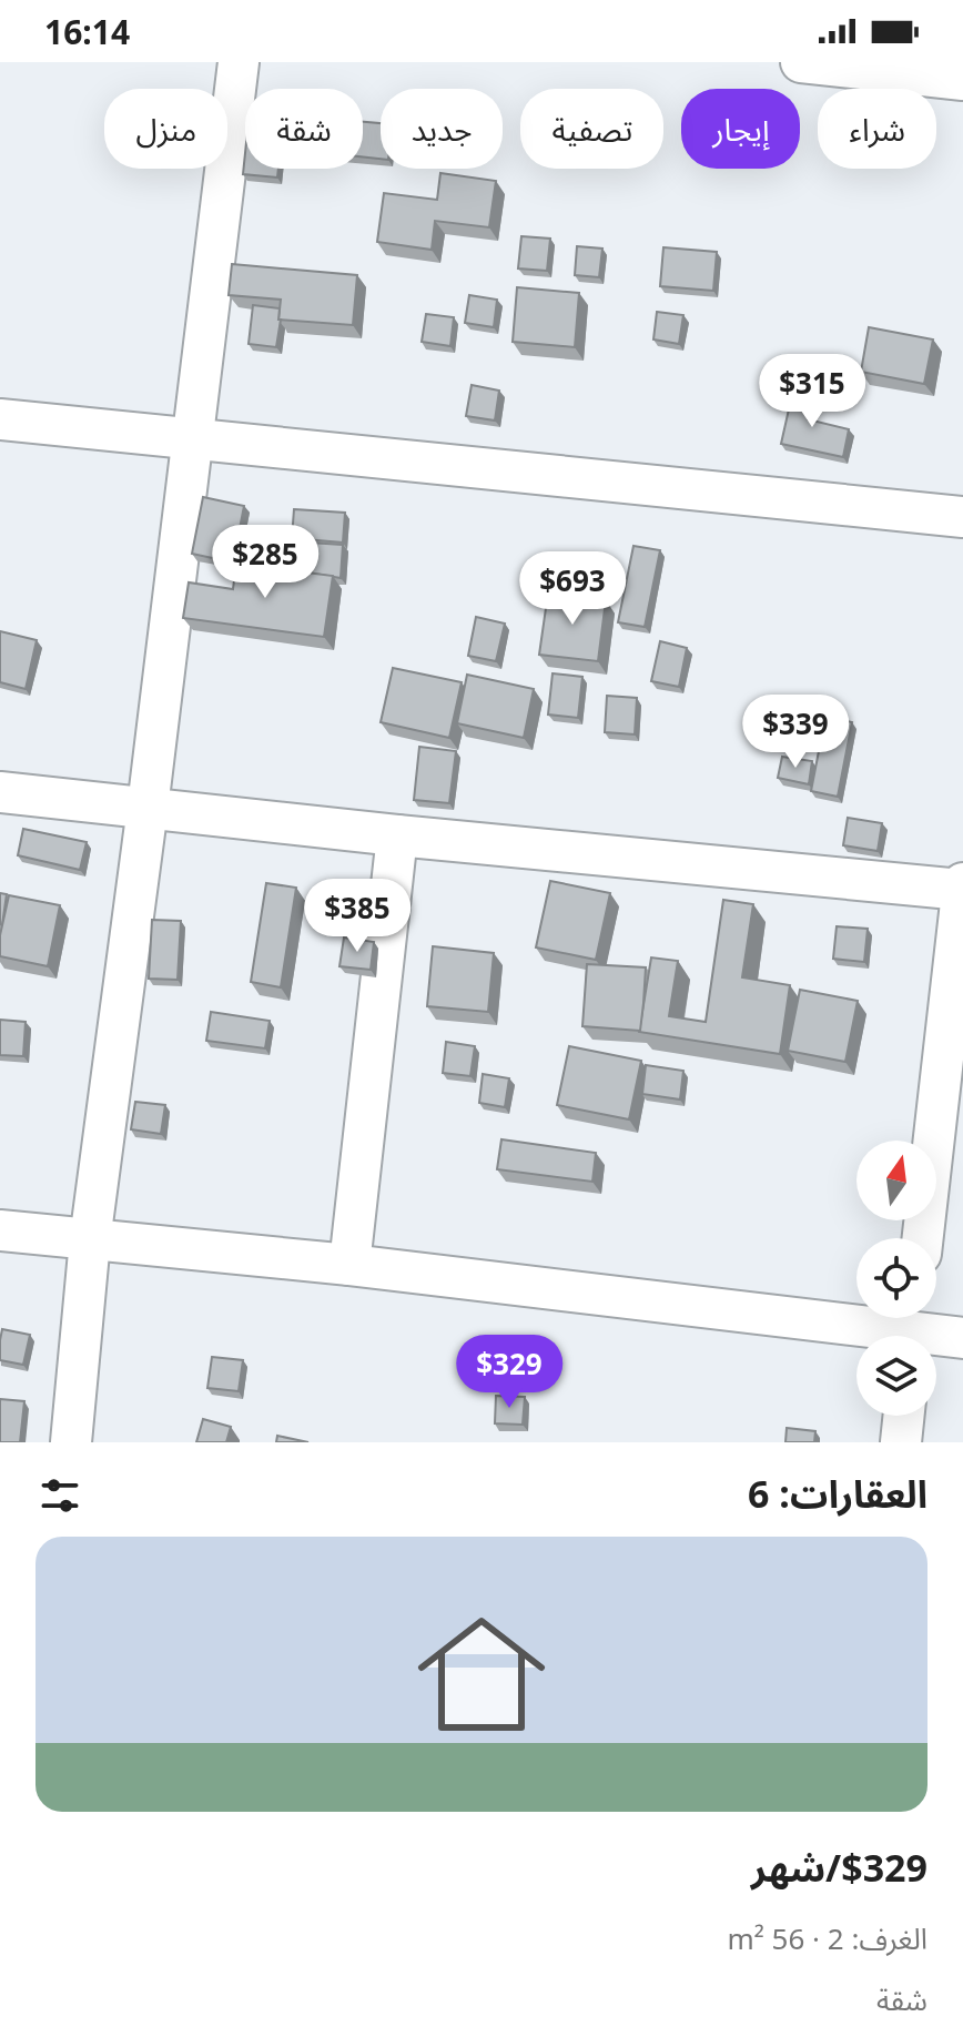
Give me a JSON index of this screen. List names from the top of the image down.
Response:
{
  "north": "top",
  "page": {
    "status": "16:14",
    "chip": [
      "شراء",
      "إيجار",
      "تصفية",
      "جديد",
      "شقة",
      "منزل"
    ],
    "price": [
      "$315",
      "$285",
      "$693",
      "$339",
      "$385",
      "$329"
    ],
    "heading": "العقارات: 6",
    "list": [
      {
        "name": "$329/شهر",
        "note": "الغرف: 2 · 56 m² · شقة"
      }
    ]
  }
}
